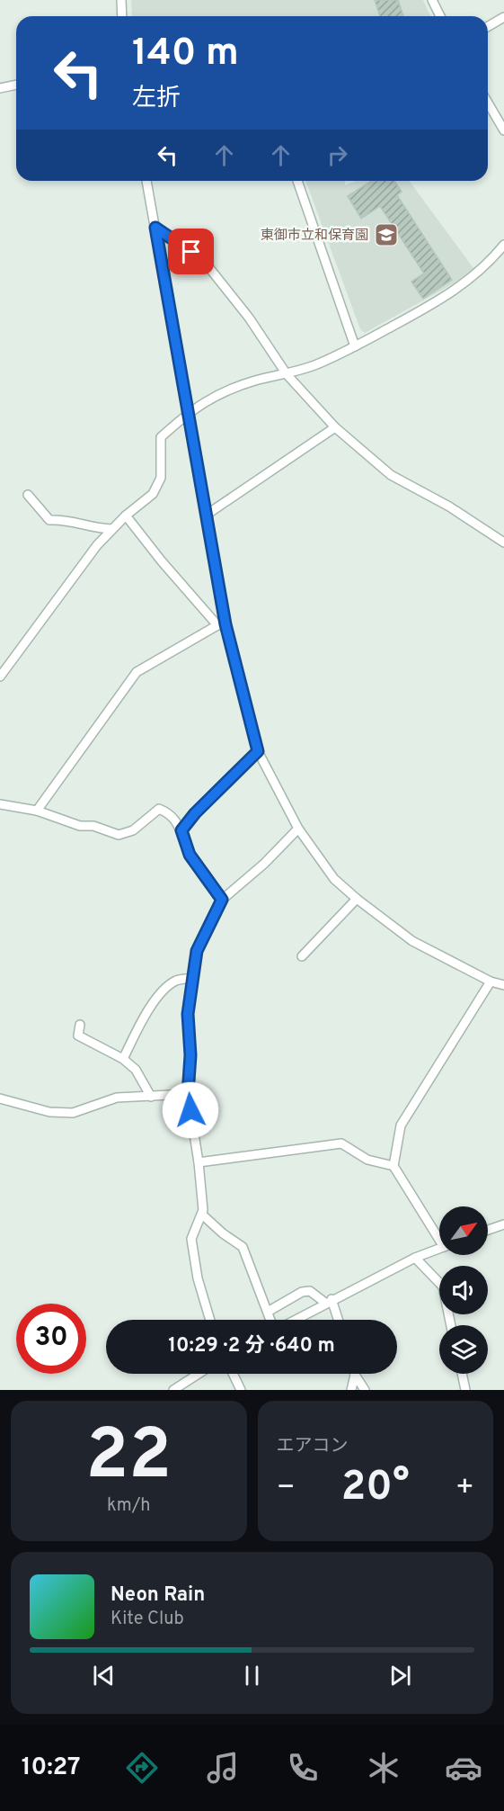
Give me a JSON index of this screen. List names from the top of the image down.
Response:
{
  "places": {
    "school or university": ["東御市立和保育園"]
  },
  "north": "top right",
  "page": {
    "turn": ["140 m", "左折"],
    "limit": "30",
    "trip": "10:29 · 2 分 · 640 m",
    "tile": [
      ["22", "km/h"],
      "エアコン"
    ],
    "heat": ["−", "20°", "+"],
    "song": ["Neon Rain", "Kite Club"],
    "tabs": "10:27"
  }
}
